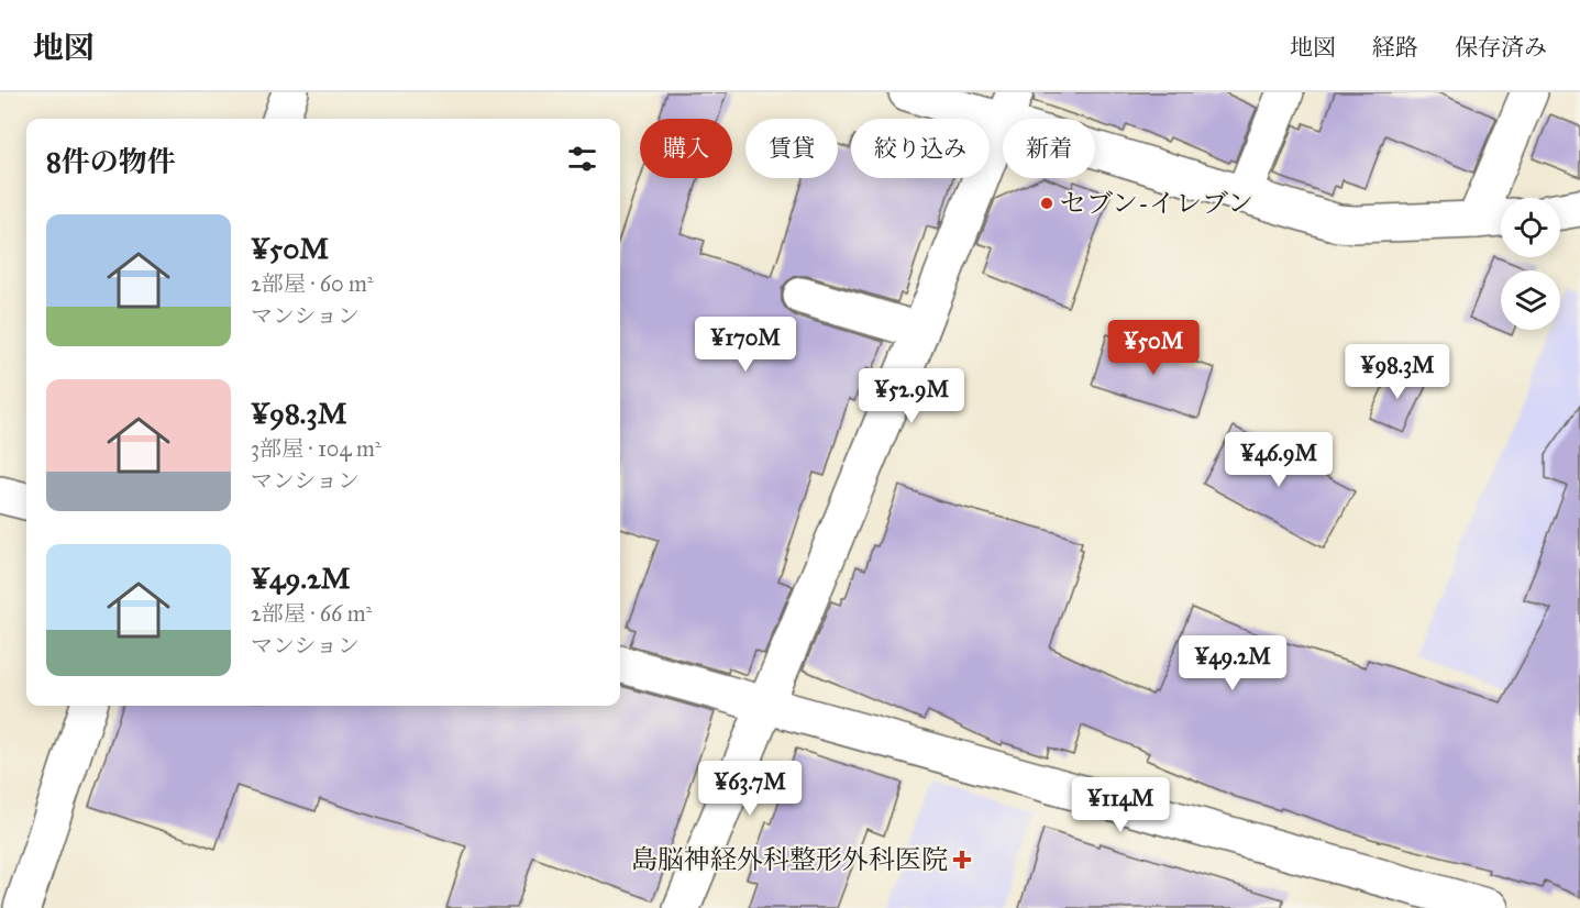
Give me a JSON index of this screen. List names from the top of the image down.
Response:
{
  "places": {
    "other": ["セブン-イレブン"],
    "health": ["島脳神経外科整形外科医院"]
  },
  "page": {
    "header": "地図",
    "nav": ["地図", "経路", "保存済み"],
    "chip": [
      "購入",
      "賃貸",
      "絞り込み",
      "新着"
    ],
    "heading": "8件の物件",
    "list": [
      {
        "name": "¥50M",
        "note": "2部屋 · 60 m² · マンション"
      },
      {
        "name": "¥98.3M",
        "note": "3部屋 · 104 m² · マンション"
      },
      {
        "name": "¥49.2M",
        "note": "2部屋 · 66 m² · マンション"
      }
    ],
    "price": [
      "¥170M",
      "¥50M",
      "¥98.3M",
      "¥52.9M",
      "¥46.9M",
      "¥49.2M",
      "¥63.7M",
      "¥114M"
    ]
  }
}
